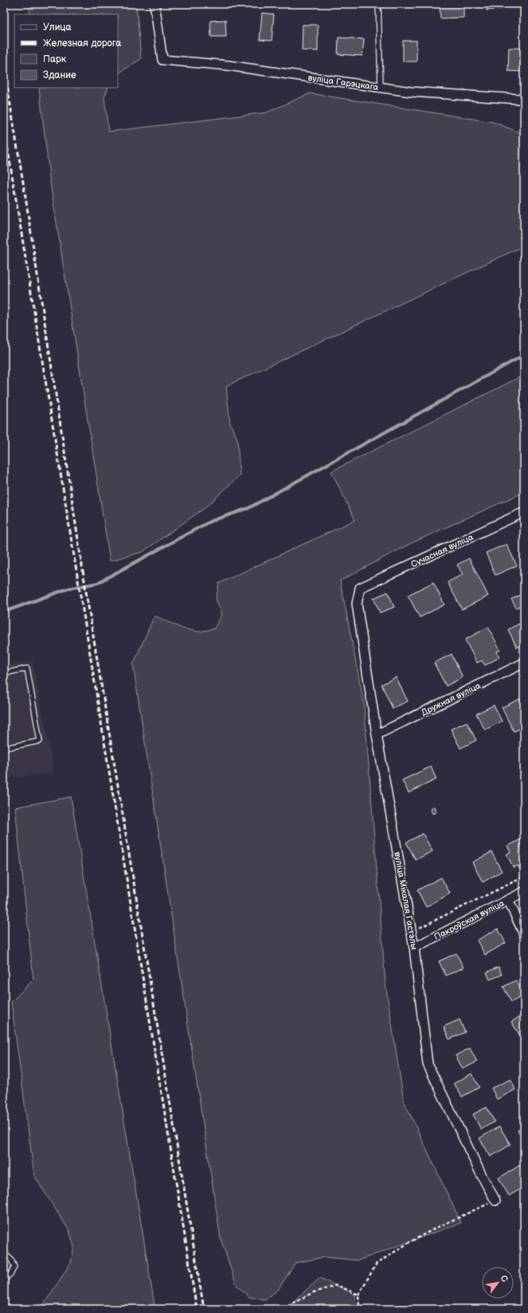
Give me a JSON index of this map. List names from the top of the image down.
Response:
{
  "streets": {
    "street": [
      "вуліца Гарэцкага",
      "Сучасная вуліца",
      "Дружная вуліца",
      "вуліца Мікалая Гастэлы",
      "Пакроўская вуліца"
    ]
  },
  "crossings": [
    ["Сучасная вуліца", "вуліца Мікалая Гастэлы"],
    ["Дружная вуліца", "вуліца Мікалая Гастэлы"],
    ["вуліца Мікалая Гастэлы", "Пакроўская вуліца"]
  ],
  "legend": [
    "Улица",
    "Железная дорога",
    "Парк",
    "Здание"
  ],
  "north": "top right"
}
